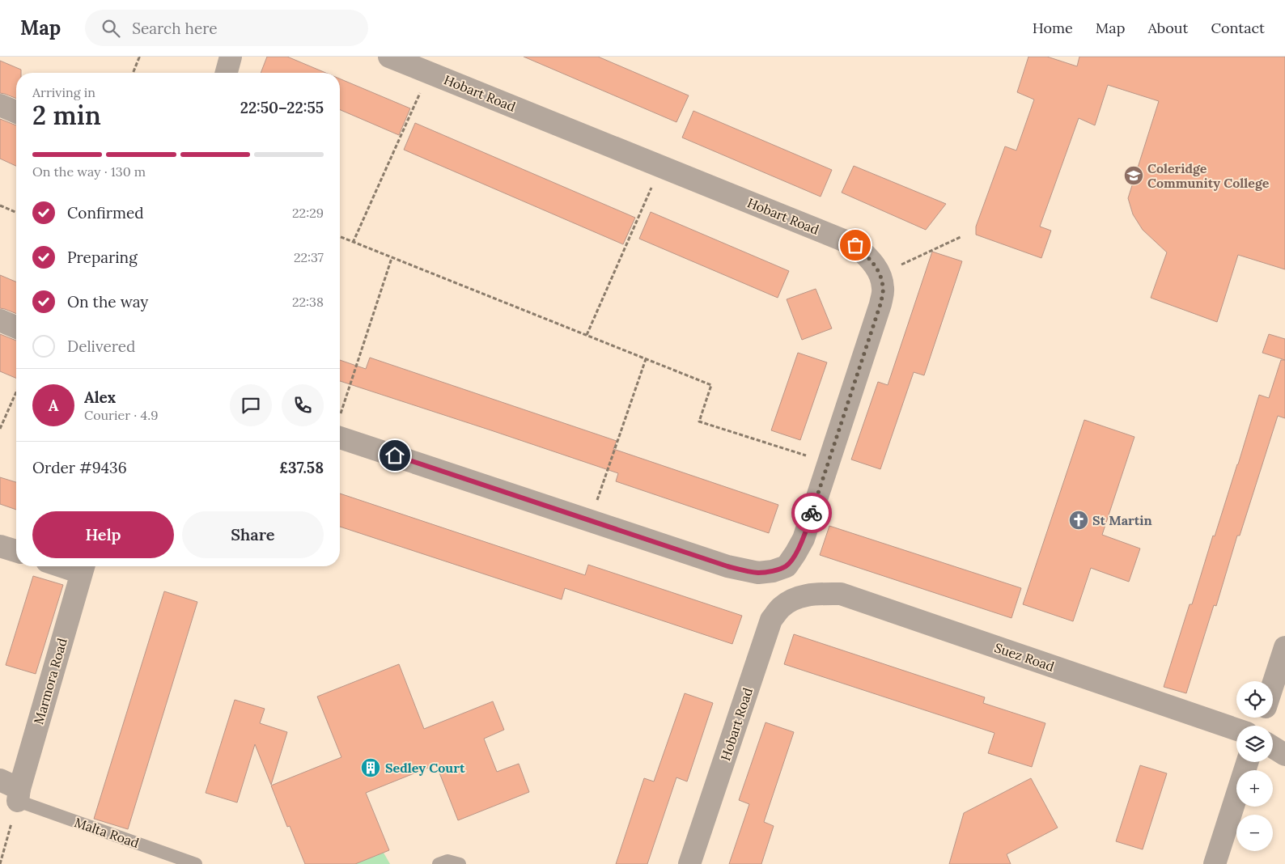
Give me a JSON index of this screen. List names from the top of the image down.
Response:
{
  "streets": {
    "street": ["Hobart Road", "Suez Road", "Marmora Road"],
    "lane": ["Malta Road"]
  },
  "crossings": [
    ["Hobart Road", "Suez Road"],
    ["Marmora Road", "Malta Road"]
  ],
  "places": {
    "school or university": ["Coleridge Community College"],
    "church": ["St Martin"],
    "building": ["Sedley Court"]
  },
  "page": {
    "header": "Map",
    "search": "Search here",
    "nav": [
      "Home",
      "Map",
      "About",
      "Contact"
    ],
    "heading": ["2 min", "Arriving in", "22:50–22:55"],
    "panel": [
      "Alex",
      "Courier · 4.9",
      "Order #9436",
      "£37.58"
    ],
    "bar": "On the way · 130 m",
    "list": [
      ["Confirmed", "22:29"],
      ["Preparing", "22:37"],
      ["On the way", "22:38"],
      "Delivered"
    ],
    "round": "A",
    "buttons": ["Help", "Share"],
    "map_buttons": ["+", "−"]
  }
}
